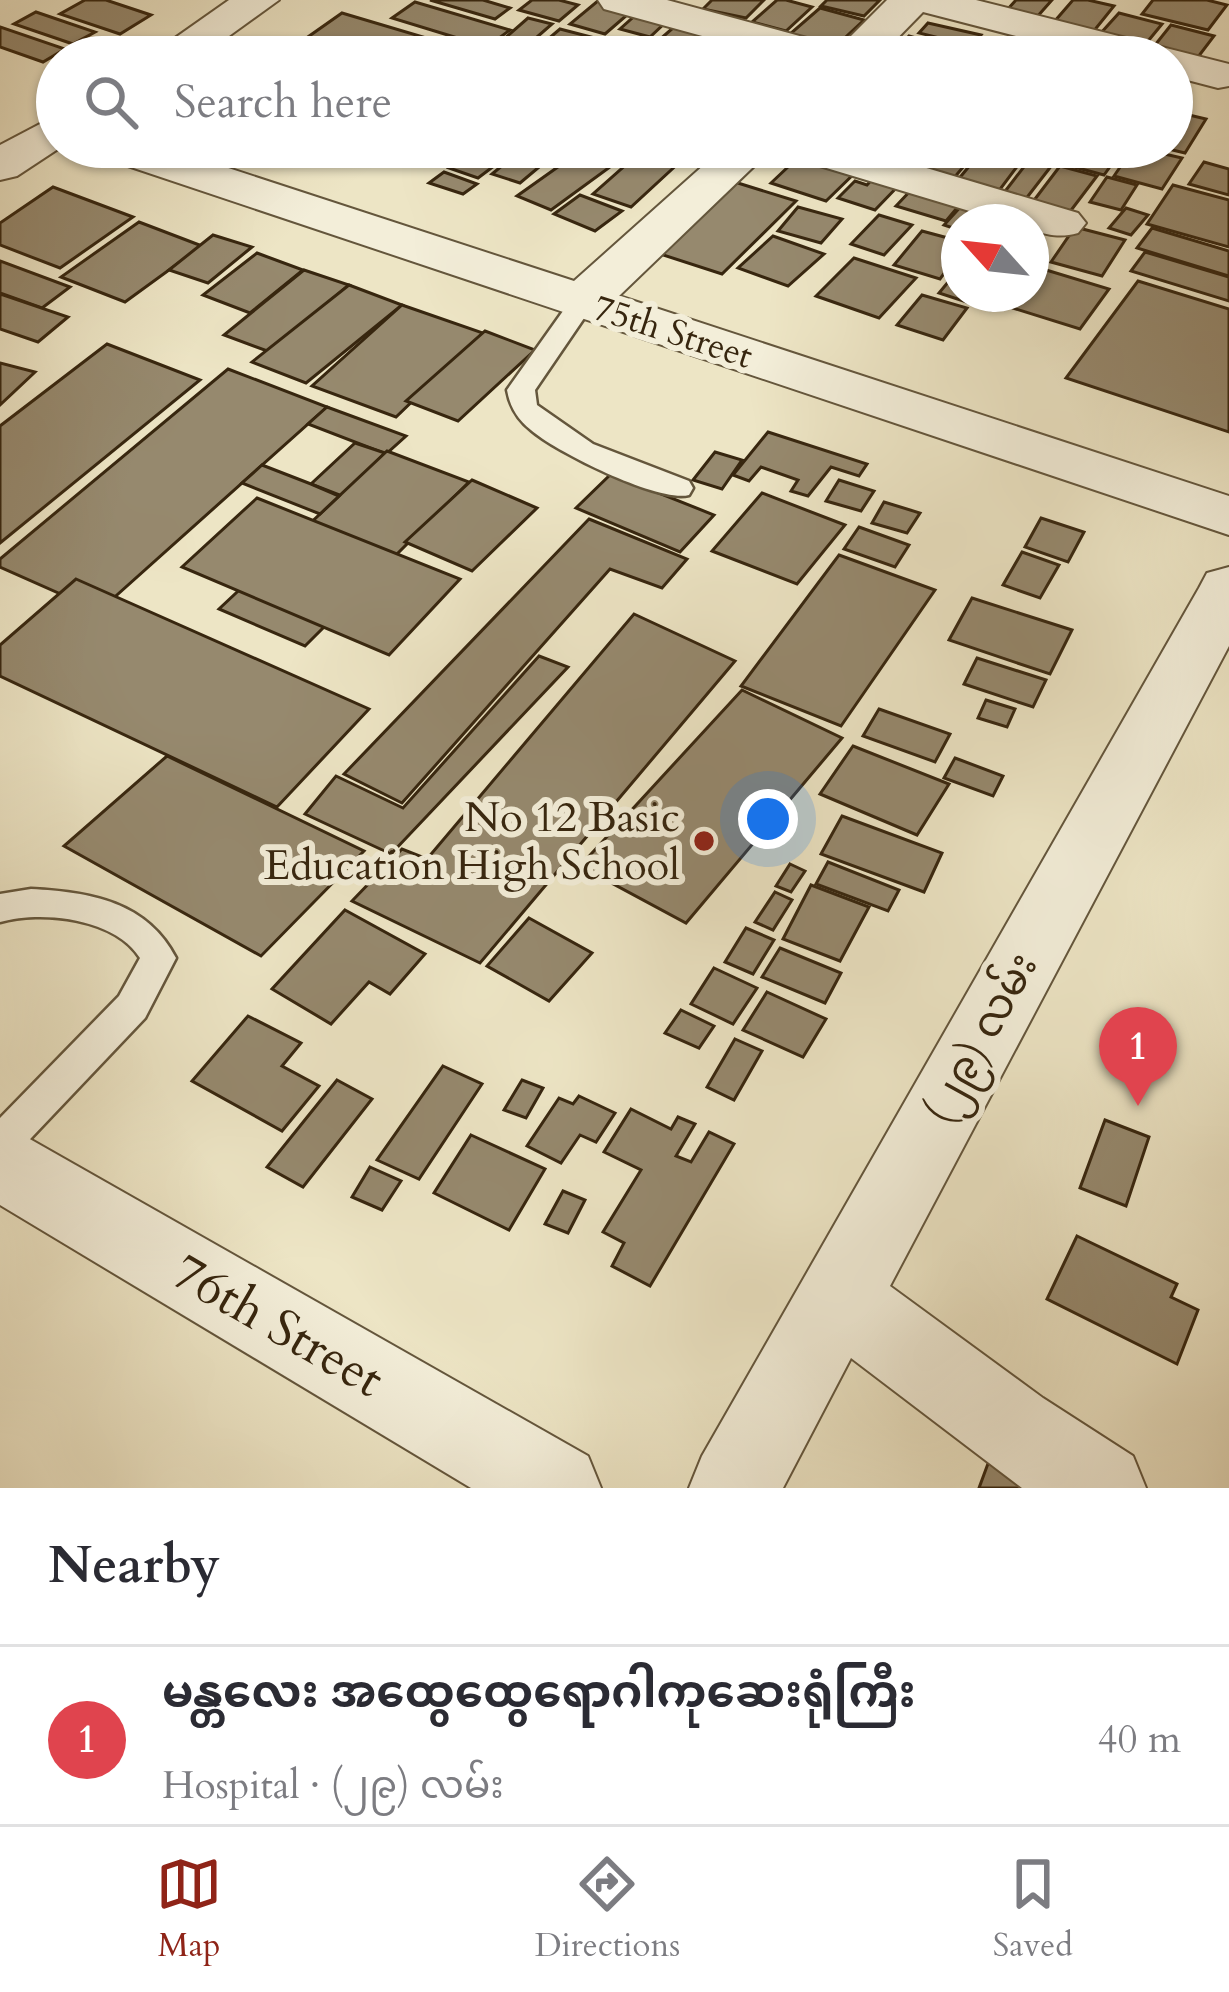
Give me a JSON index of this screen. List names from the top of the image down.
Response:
{
  "streets": {
    "street": ["75th Street", "(၂၉) လမ်း", "76th Street"]
  },
  "places": ["No 12 Basic Education High School"],
  "north": "top left",
  "page": {
    "search": "Search here",
    "pins": "1",
    "heading": "Nearby",
    "list": [
      {
        "mark": "1",
        "name": "မန္တလေး အထွေထွေရောဂါကုဆေးရုံကြီး",
        "note": "Hospital · (၂၉) လမ်း",
        "value": "40 m"
      }
    ],
    "nav": ["Map", "Directions", "Saved"]
  }
}
